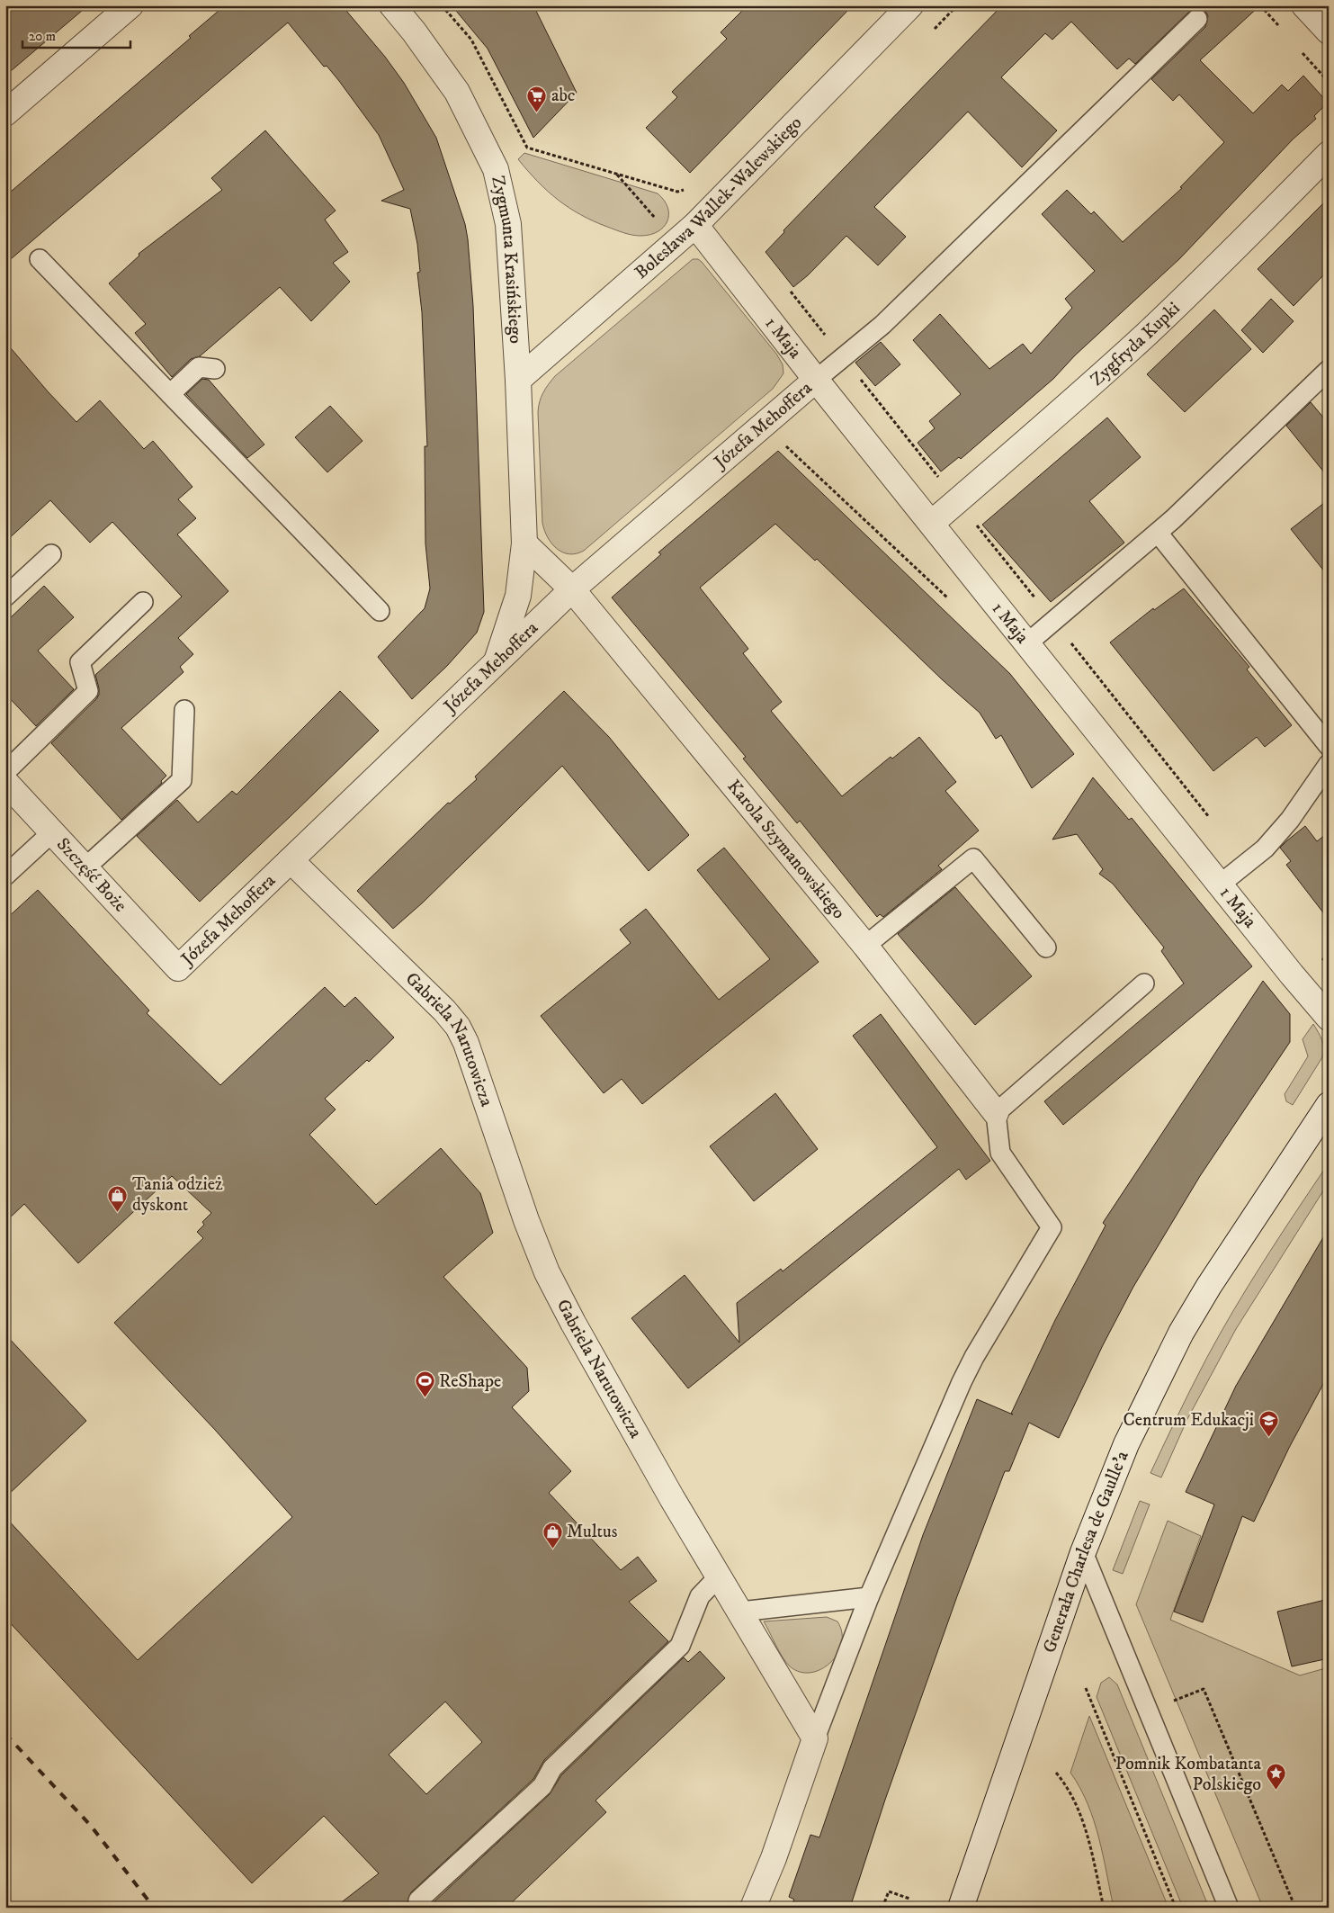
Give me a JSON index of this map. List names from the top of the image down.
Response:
{
  "streets": {
    "street": [
      "Bolesława Wallek-Walewskiego",
      "Zygmunta Krasińskiego",
      "1 Maja",
      "Zygfryda Kupki",
      "Józefa Mehoffera",
      "Karola Szymanowskiego",
      "Szczęść Boże",
      "Gabriela Narutowicza",
      "Generała Charlesa de Gaulle'a"
    ]
  },
  "crossings": [
    ["Bolesława Wallek-Walewskiego", "Zygmunta Krasińskiego"],
    ["Bolesława Wallek-Walewskiego", "1 Maja"],
    ["Zygmunta Krasińskiego", "Józefa Mehoffera"],
    ["1 Maja", "Zygfryda Kupki"],
    ["1 Maja", "Józefa Mehoffera"],
    ["Józefa Mehoffera", "Karola Szymanowskiego"],
    ["Józefa Mehoffera", "Szczęść Boże"],
    ["Józefa Mehoffera", "Gabriela Narutowicza"]
  ],
  "places": {
    "supermarket": ["abc"],
    "shop": ["Tania odzież dyskont", "Multus"],
    "sports": ["ReShape"],
    "school or university": ["Centrum Edukacji"],
    "place": ["Pomnik Kombatanta Polskiego"]
  },
  "scale_bar": "20 m"
}
